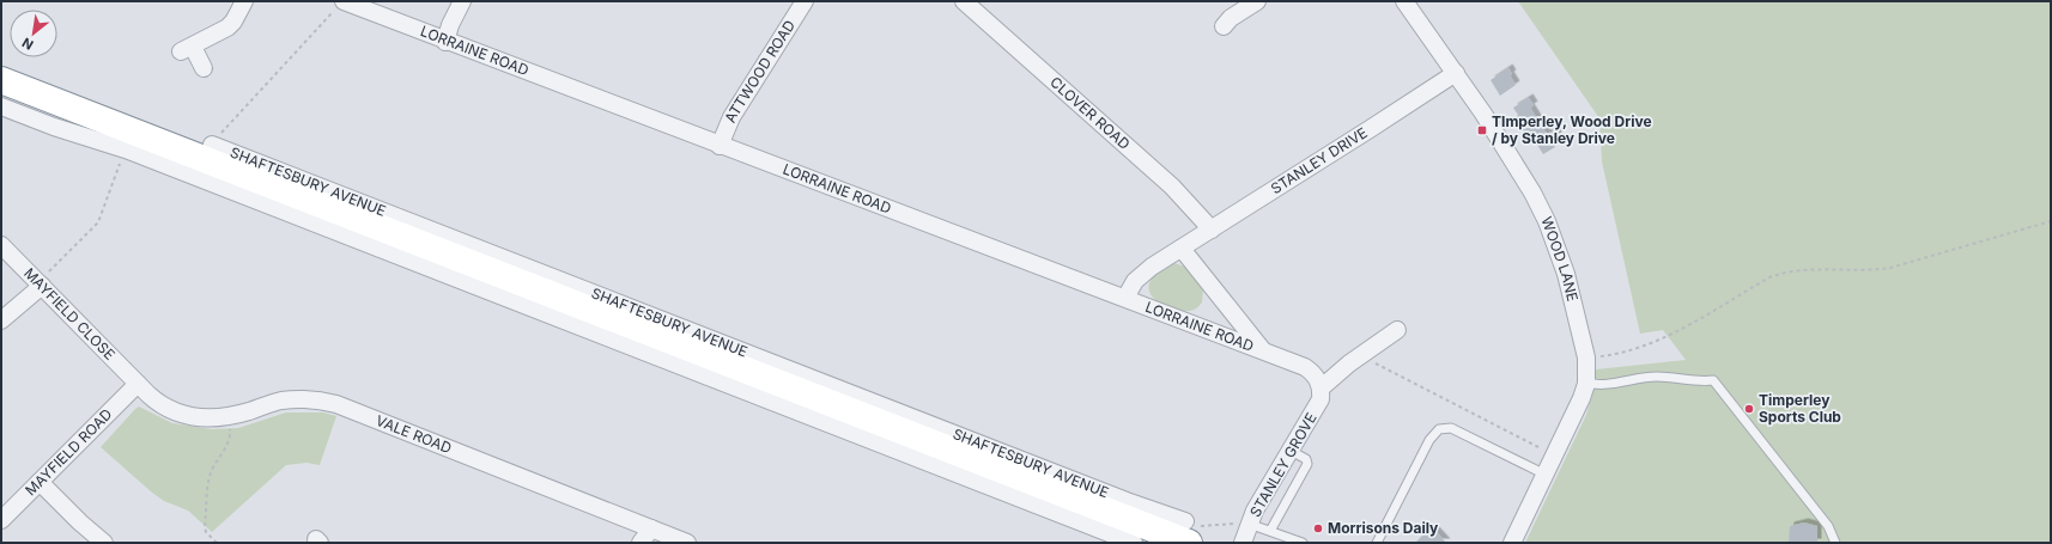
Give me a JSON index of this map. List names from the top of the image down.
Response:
{
  "streets": {
    "highway": ["SHAFTESBURY AVENUE"],
    "street": [
      "LORRAINE ROAD",
      "ATTWOOD ROAD",
      "CLOVER ROAD",
      "STANLEY DRIVE",
      "WOOD LANE",
      "MAYFIELD CLOSE",
      "VALE ROAD",
      "MAYFIELD ROAD",
      "STANLEY GROVE"
    ]
  },
  "crossings": [
    ["LORRAINE ROAD", "ATTWOOD ROAD"],
    ["LORRAINE ROAD", "STANLEY DRIVE"],
    ["LORRAINE ROAD", "STANLEY GROVE"],
    ["CLOVER ROAD", "STANLEY DRIVE"],
    ["STANLEY DRIVE", "WOOD LANE"],
    ["MAYFIELD CLOSE", "VALE ROAD"],
    ["MAYFIELD CLOSE", "MAYFIELD ROAD"],
    ["VALE ROAD", "MAYFIELD ROAD"]
  ],
  "places": {
    "transit": ["TImperley, Wood Drive / by Stanley Drive"],
    "other": ["Timperley Sports Club", "Morrisons Daily"]
  },
  "north": "bottom left"
}
